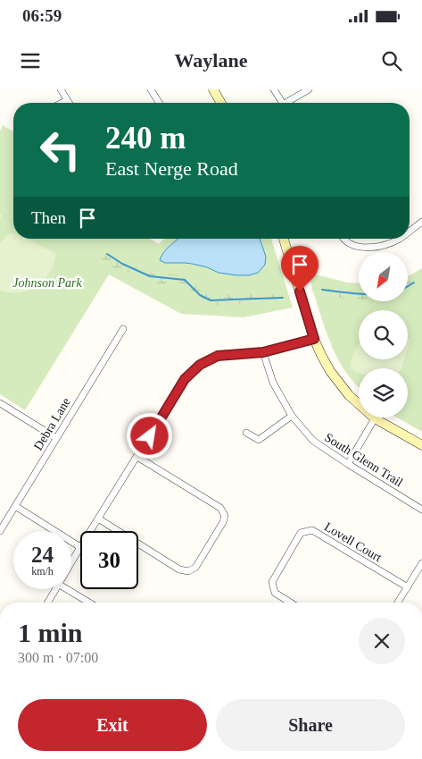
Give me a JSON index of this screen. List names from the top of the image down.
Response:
{
  "streets": {
    "street": ["Debra Lane", "South Glenn Trail", "Lovell Court"]
  },
  "parks": ["Johnson Park"],
  "north": "bottom left",
  "page": {
    "status": "06:59",
    "header": "Waylane",
    "turn": ["240 m", "East Nerge Road"],
    "then": "Then",
    "speed": "24 km/h",
    "limit": "30",
    "heading": ["1 min", "300 m · 07:00"],
    "buttons": ["Exit", "Share"]
  }
}
